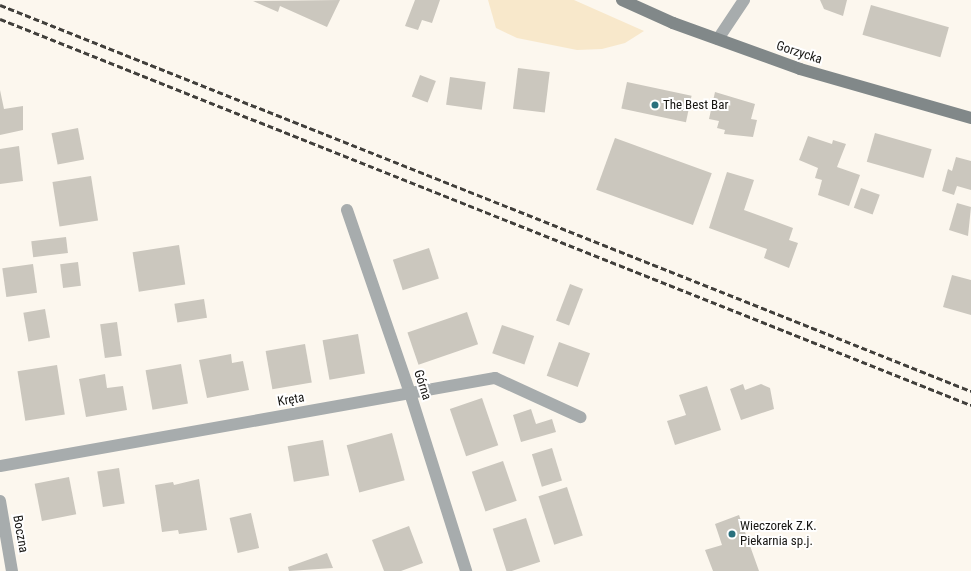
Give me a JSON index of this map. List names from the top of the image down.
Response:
{
  "streets": {
    "street": [
      "Gorzycka",
      "Górna",
      "Kręta",
      "Boczna"
    ]
  },
  "crossings": [
    ["Górna", "Kręta"]
  ],
  "places": ["The Best Bar", "Wieczorek Z.K. Piekarnia sp.j."]
}
